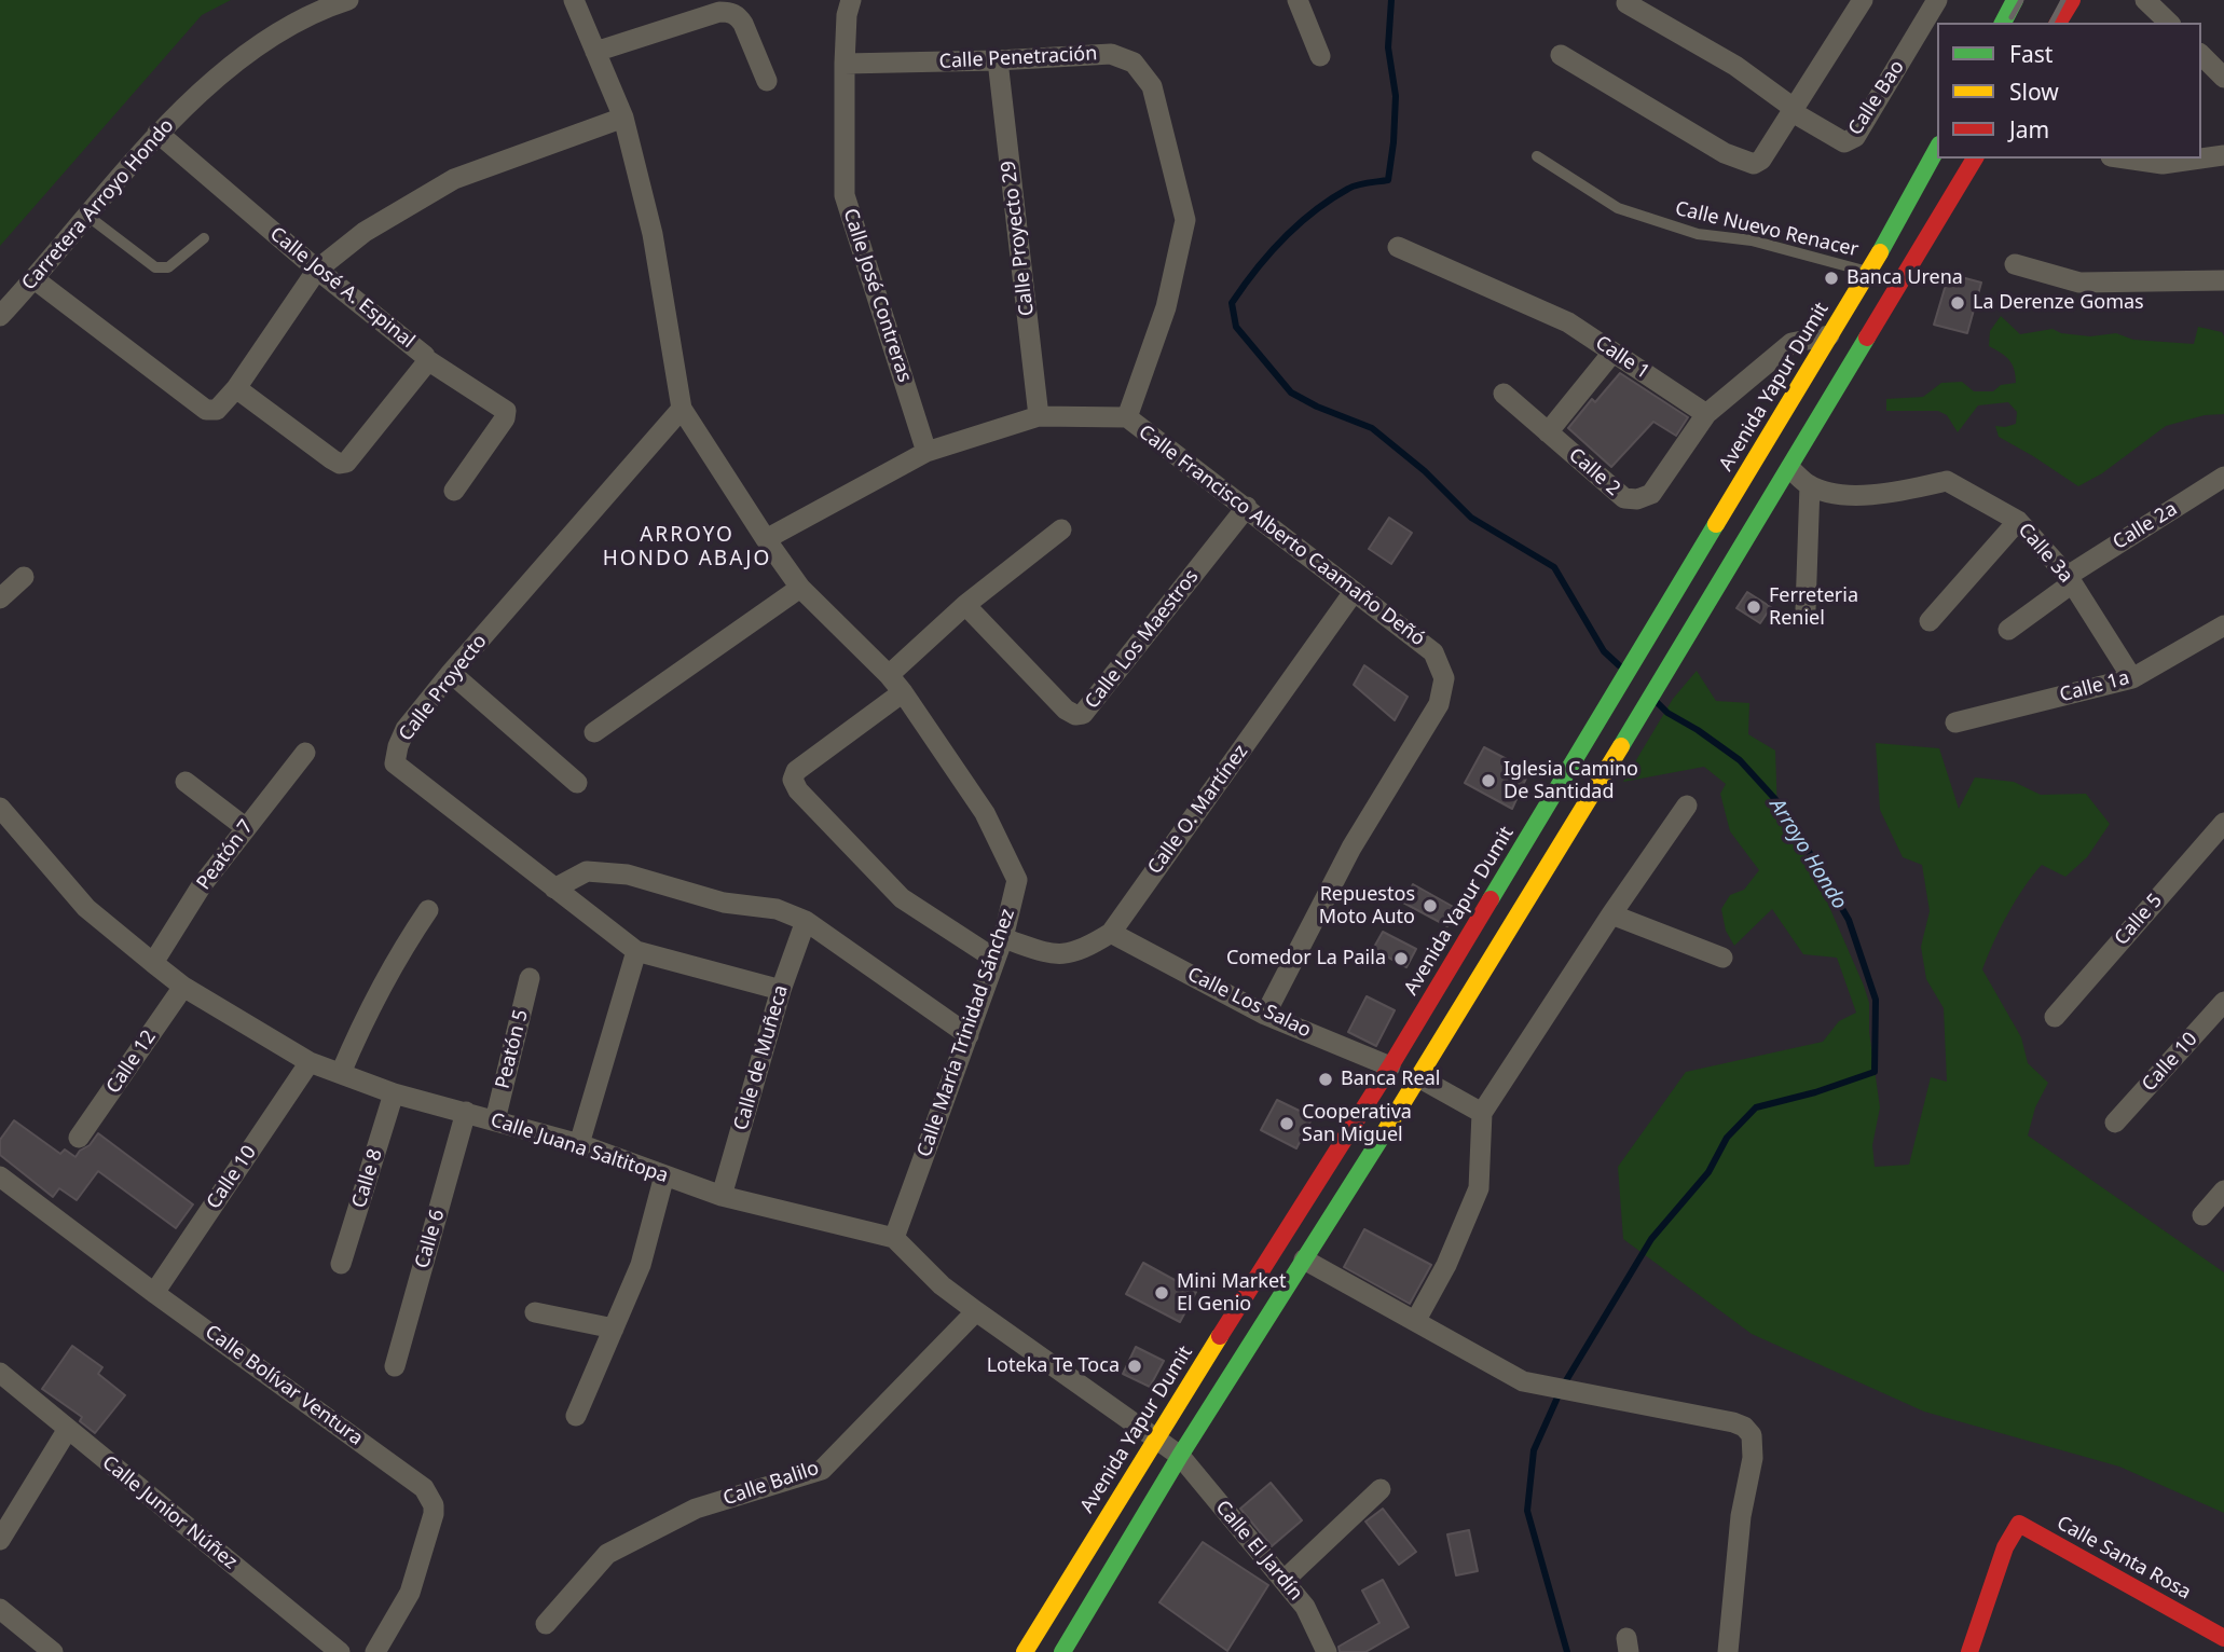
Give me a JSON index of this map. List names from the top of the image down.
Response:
{
  "streets": {
    "main road": ["Avenida Yapur Dumit", "Calle Santa Rosa"],
    "street": [
      "Calle Penetración",
      "Calle Bao",
      "Carretera Arroyo Hondo",
      "Calle Proyecto 29",
      "Calle José A. Espinal",
      "Calle José Contreras",
      "Calle 1",
      "Calle 2",
      "Calle 2a",
      "Calle Francisco Alberto Caamaño Deñó",
      "Calle 3a",
      "Calle Los Maestros",
      "Calle 1a",
      "Calle Proyecto",
      "Calle O. Martínez",
      "Peatón 7",
      "Calle 5",
      "Calle Los Salao",
      "Calle María Trinidad Sánchez",
      "Peatón 5",
      "Calle de Muñeca",
      "Calle 12",
      "Calle 10",
      "Calle Juana Saltitopa",
      "Calle 8",
      "Calle 6",
      "Calle Bolívar Ventura",
      "Calle Balilo",
      "Calle Junior Núñez",
      "Calle El Jardín"
    ],
    "lane": ["Calle Nuevo Renacer"]
  },
  "crossings": [
    ["Calle Penetración", "Calle Proyecto 29"],
    ["Calle Penetración", "Calle José Contreras"],
    ["Calle Penetración", "Calle Francisco Alberto Caamaño Deñó"],
    ["Carretera Arroyo Hondo", "Calle José A. Espinal"],
    ["Calle Nuevo Renacer", "Avenida Yapur Dumit"],
    ["Calle 1", "Calle 2"],
    ["Avenida Yapur Dumit", "Calle Los Salao"],
    ["Calle 2a", "Calle 3a"],
    ["Calle Francisco Alberto Caamaño Deñó", "Calle Los Maestros"],
    ["Calle Francisco Alberto Caamaño Deñó", "Calle O. Martínez"],
    ["Calle Francisco Alberto Caamaño Deñó", "Calle Los Salao"],
    ["Calle 3a", "Calle 1a"],
    ["Calle Proyecto", "Calle María Trinidad Sánchez"],
    ["Calle Proyecto", "Calle de Muñeca"],
    ["Calle O. Martínez", "Calle Los Salao"],
    ["Calle O. Martínez", "Calle María Trinidad Sánchez"],
    ["Peatón 7", "Calle Juana Saltitopa"],
    ["Calle María Trinidad Sánchez", "Calle Juana Saltitopa"],
    ["Peatón 5", "Calle Juana Saltitopa"],
    ["Calle de Muñeca", "Calle Juana Saltitopa"],
    ["Calle 12", "Calle Juana Saltitopa"],
    ["Calle 10", "Calle Juana Saltitopa"],
    ["Calle 10", "Calle Bolívar Ventura"],
    ["Calle Juana Saltitopa", "Calle 8"],
    ["Calle Juana Saltitopa", "Calle 6"]
  ],
  "districts": ["ARROYO HONDO ABAJO"],
  "water": ["Arroyo Hondo"],
  "places": [
    "Banca Urena",
    "La Derenze Gomas",
    "Ferreteria Reniel",
    "Iglesia Camino De Santidad",
    "Repuestos Moto Auto",
    "Comedor La Paila",
    "Banca Real",
    "Cooperativa San Miguel",
    "Mini Market El Genio",
    "Loteka Te Toca"
  ],
  "legend": ["Fast", "Slow", "Jam"]
}
